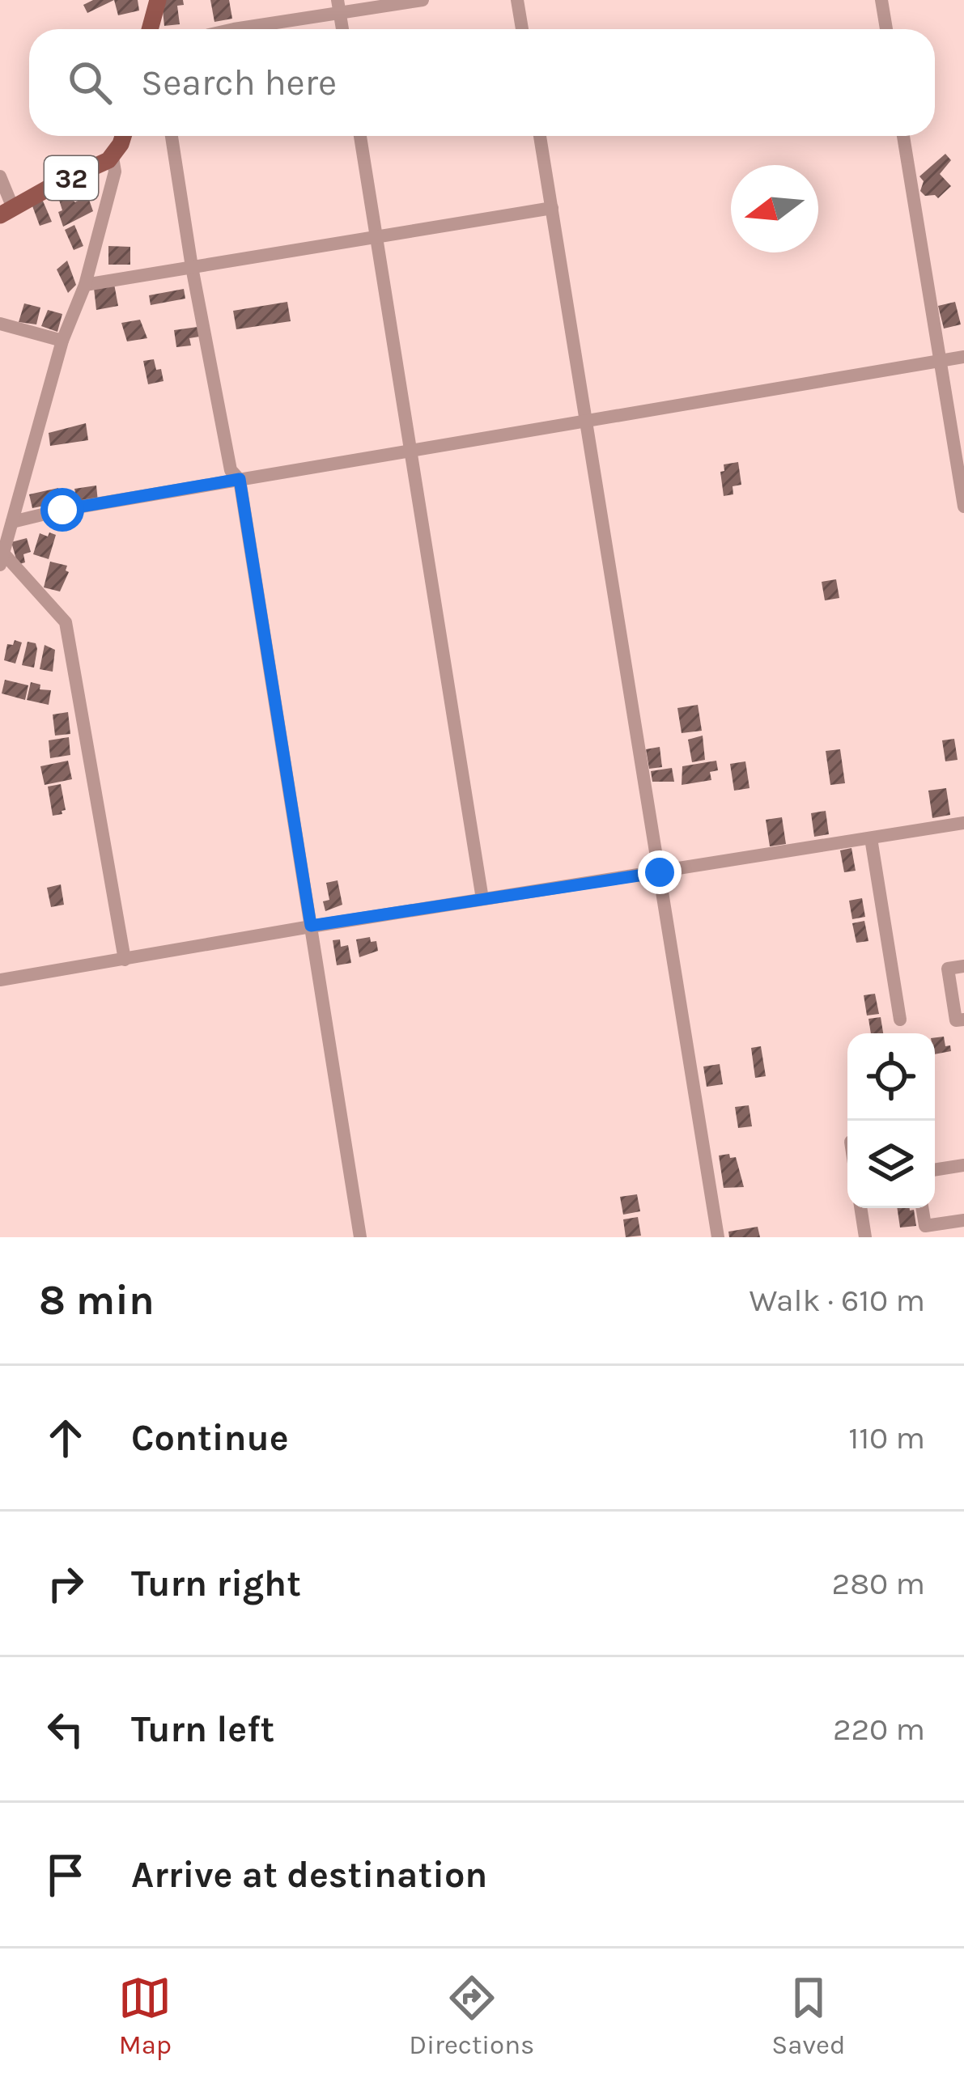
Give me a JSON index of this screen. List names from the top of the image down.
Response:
{
  "streets": {
    "main road": ["32"]
  },
  "north": "left",
  "page": {
    "search": "Search here",
    "heading": ["8 min", "Walk · 610 m"],
    "list": [
      ["Continue", "110 m"],
      ["Turn right", "280 m"],
      ["Turn left", "220 m"],
      "Arrive at destination"
    ],
    "nav": ["Map", "Directions", "Saved"]
  }
}
